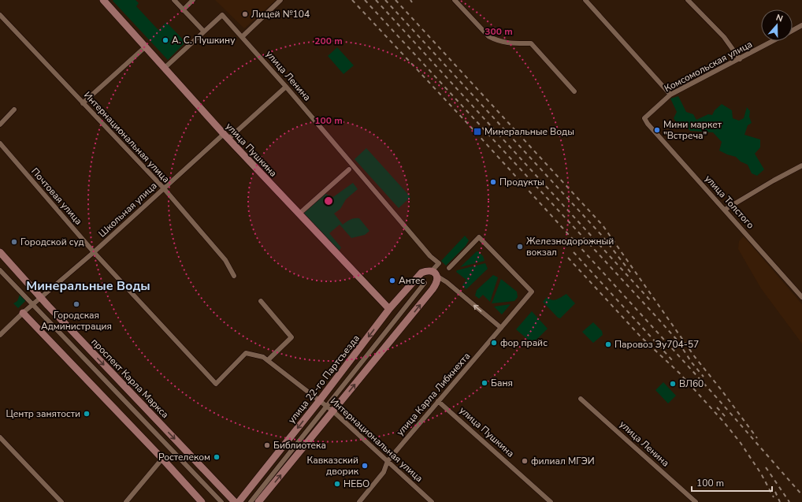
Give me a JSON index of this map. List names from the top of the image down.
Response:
{
  "streets": {
    "main road": ["улица Пушкина", "проспект Карла Маркса", "улица 22-го Партсъезда"],
    "street": [
      "Комсомольская улица",
      "улица Ленина",
      "Интернациональная улица",
      "Почтовая улица",
      "улица Толстого",
      "Школьная улица",
      "улица Карла Либкнехта"
    ]
  },
  "crossings": [
    ["Комсомольская улица", "улица Толстого"],
    ["улица Ленина", "Школьная улица"],
    ["улица Ленина", "улица 22-го Партсъезда"],
    ["Интернациональная улица", "Почтовая улица"],
    ["Интернациональная улица", "Школьная улица"],
    ["Интернациональная улица", "улица 22-го Партсъезда"],
    ["Интернациональная улица", "улица Карла Либкнехта"],
    ["улица Пушкина", "Школьная улица"],
    ["улица Пушкина", "улица 22-го Партсъезда"],
    ["улица Пушкина", "улица Карла Либкнехта"],
    ["Почтовая улица", "Школьная улица"],
    ["Школьная улица", "проспект Карла Маркса"]
  ],
  "districts": ["Минеральные Воды"],
  "places": {
    "other": [
      "Лицей №104",
      "А. С. Пушкину",
      "Мини маркет \"Встреча\"",
      "Продукты",
      "Городской суд",
      "Железнодорожный вокзал",
      "Антес",
      "Городская Администрация",
      "фор прайс",
      "Паровоз Эу704-57",
      "Баня",
      "ВЛ60",
      "Центр занятости",
      "Библиотека",
      "Ростелеком",
      "филиал МГЭИ",
      "Кавказский дворик",
      "НЕБО"
    ],
    "transit": ["Минеральные Воды"]
  },
  "scale_bar": "100 m",
  "north": "top",
  "rings": ["300 m", "200 m", "100 m"]
}
